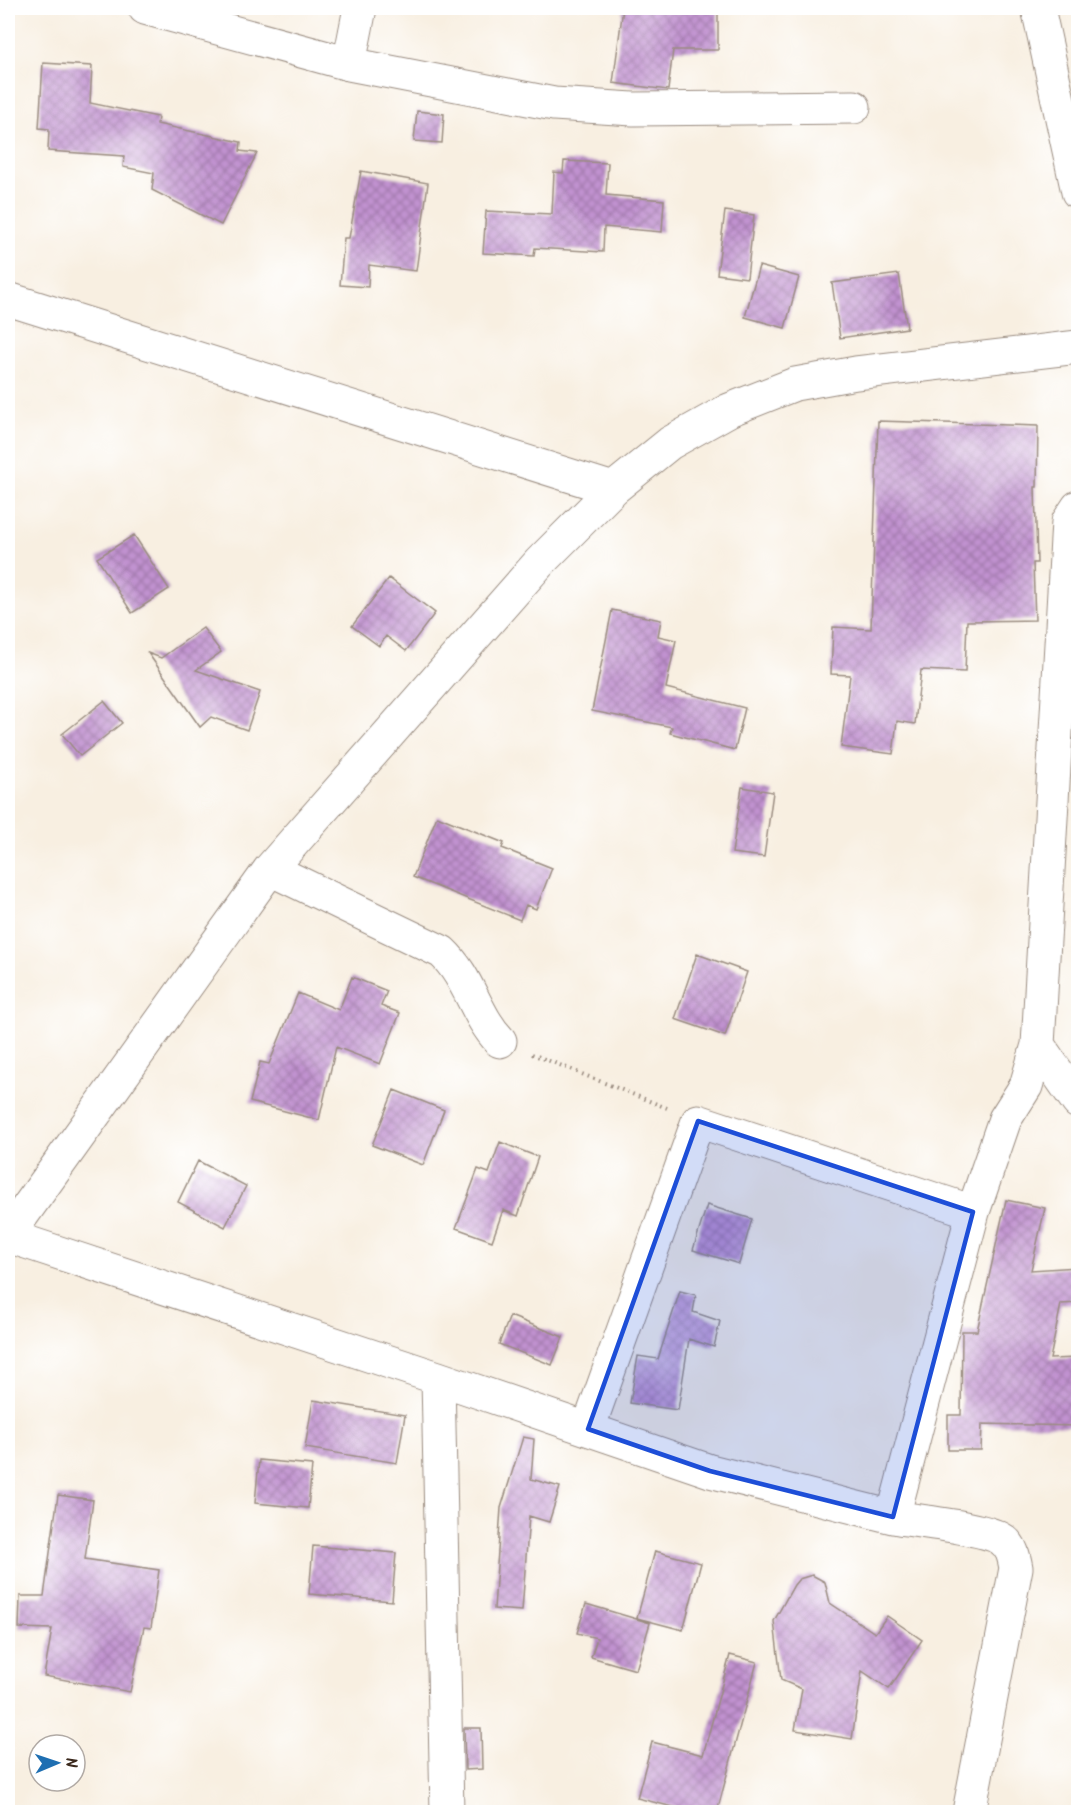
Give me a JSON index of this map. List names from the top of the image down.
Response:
{
  "north": "right"
}
